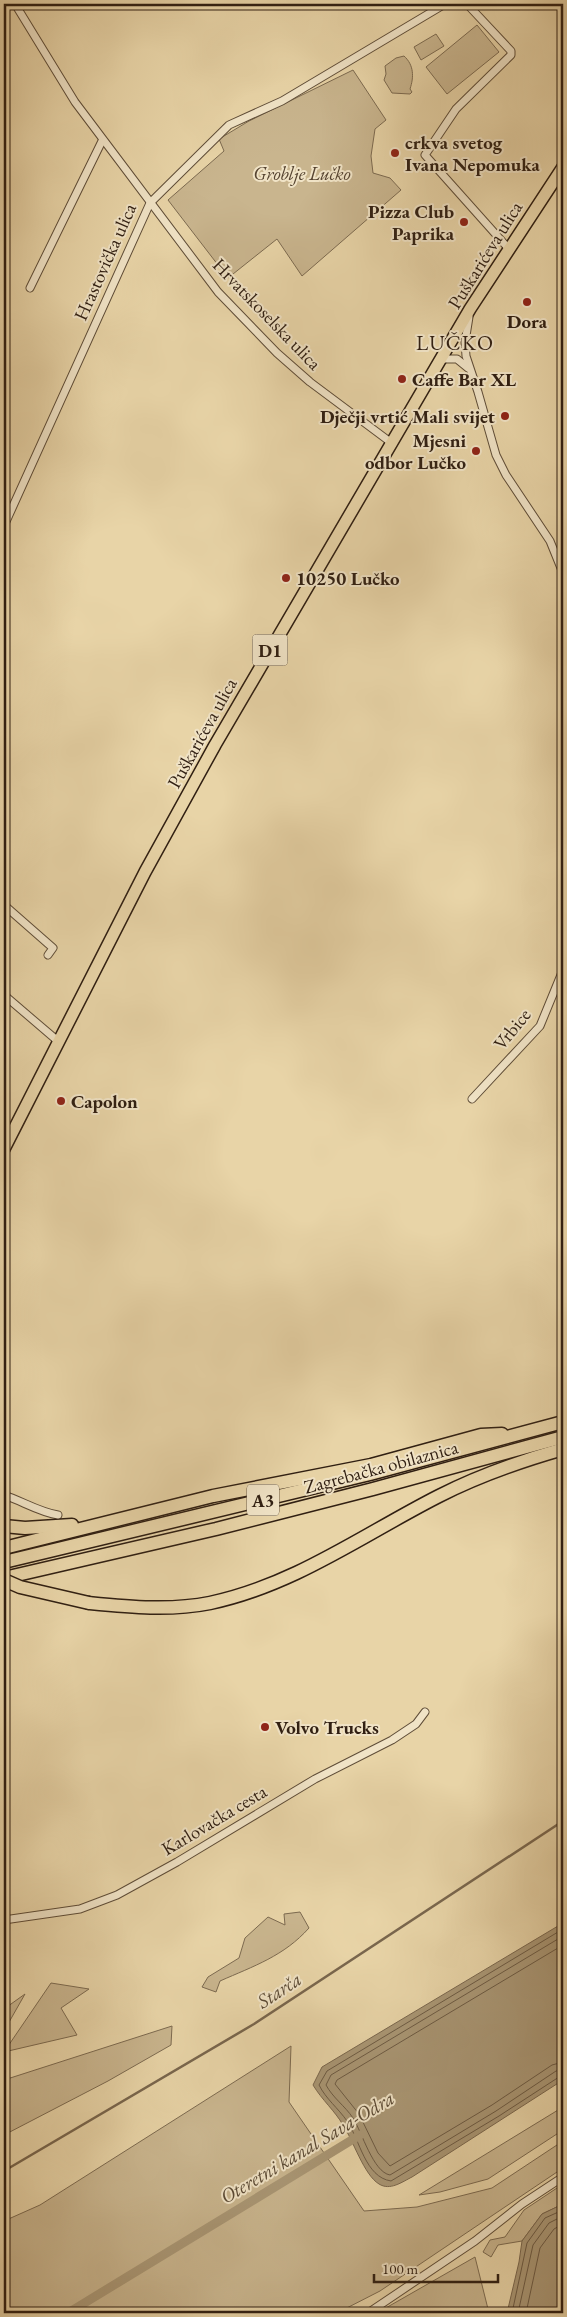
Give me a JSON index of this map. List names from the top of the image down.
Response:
{
  "streets": {
    "highway": ["Zagrebačka obilaznica", "A3"],
    "main road": ["Puškarićeva ulica", "D1"],
    "street": [
      "Hrastovička ulica",
      "Hrvatskoselska ulica",
      "Vrbice",
      "Karlovačka cesta"
    ]
  },
  "crossings": [
    ["Puškarićeva ulica", "Hrvatskoselska ulica"],
    ["Hrastovička ulica", "Hrvatskoselska ulica"]
  ],
  "districts": ["LUČKO"],
  "water": ["Starča", "Oteretni kanal Sava-Odra"],
  "parks": ["Groblje Lučko"],
  "places": [
    "crkva svetog Ivana Nepomuka",
    "Pizza Club Paprika",
    "Dora",
    "Caffe Bar XL",
    "Dječji vrtić Mali svijet",
    "Mjesni odbor Lučko",
    "10250 Lučko",
    "Capolon",
    "Volvo Trucks"
  ],
  "scale_bar": "100 m"
}
